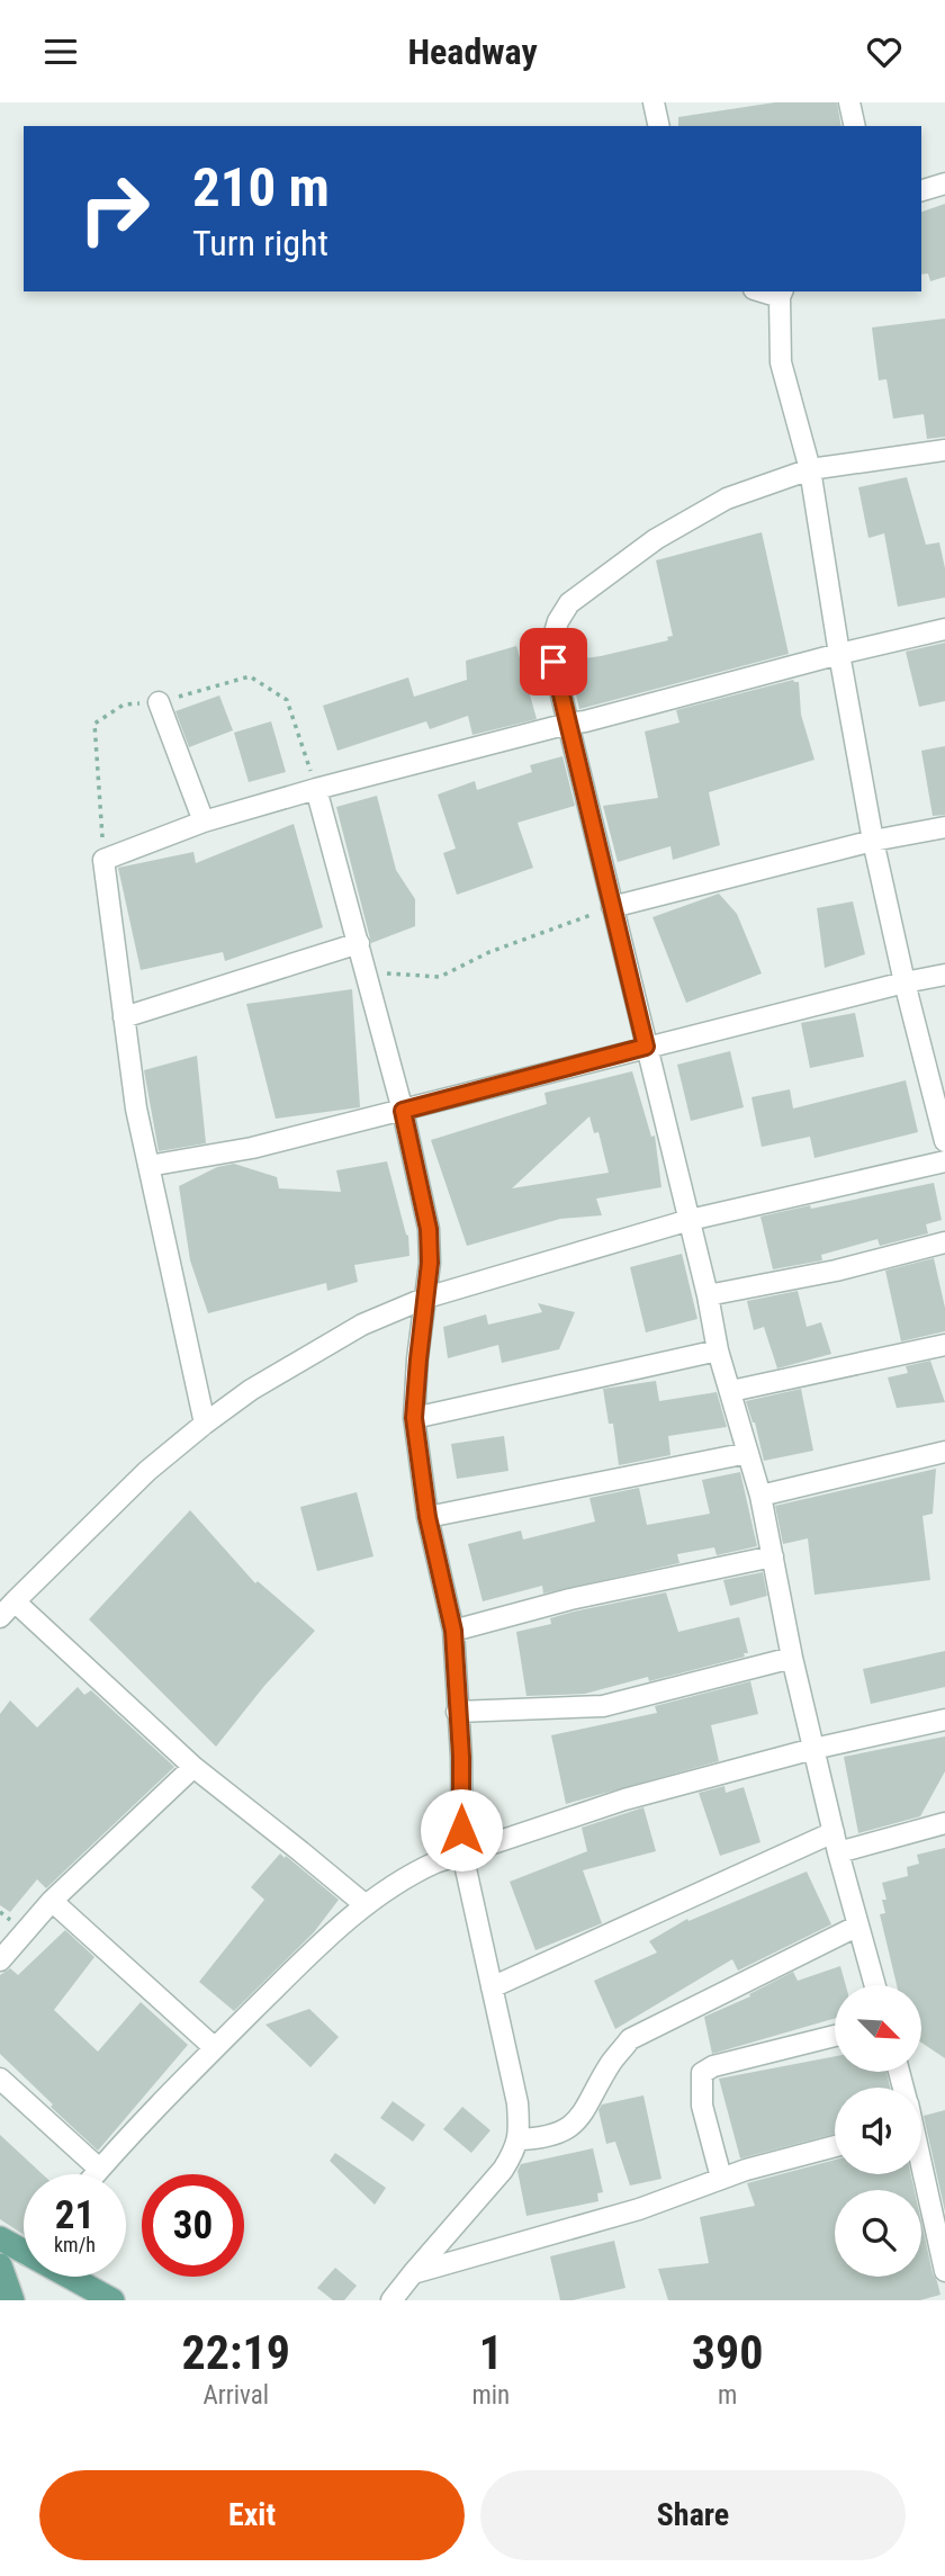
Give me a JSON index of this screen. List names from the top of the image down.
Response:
{
  "north": "bottom right",
  "page": {
    "header": "Headway",
    "turn": ["210 m", "Turn right"],
    "speed": "21 km/h",
    "limit": "30",
    "eta": [
      "22:19",
      "Arrival",
      "1",
      "min",
      "390",
      "m"
    ],
    "buttons": ["Exit", "Share"]
  }
}
